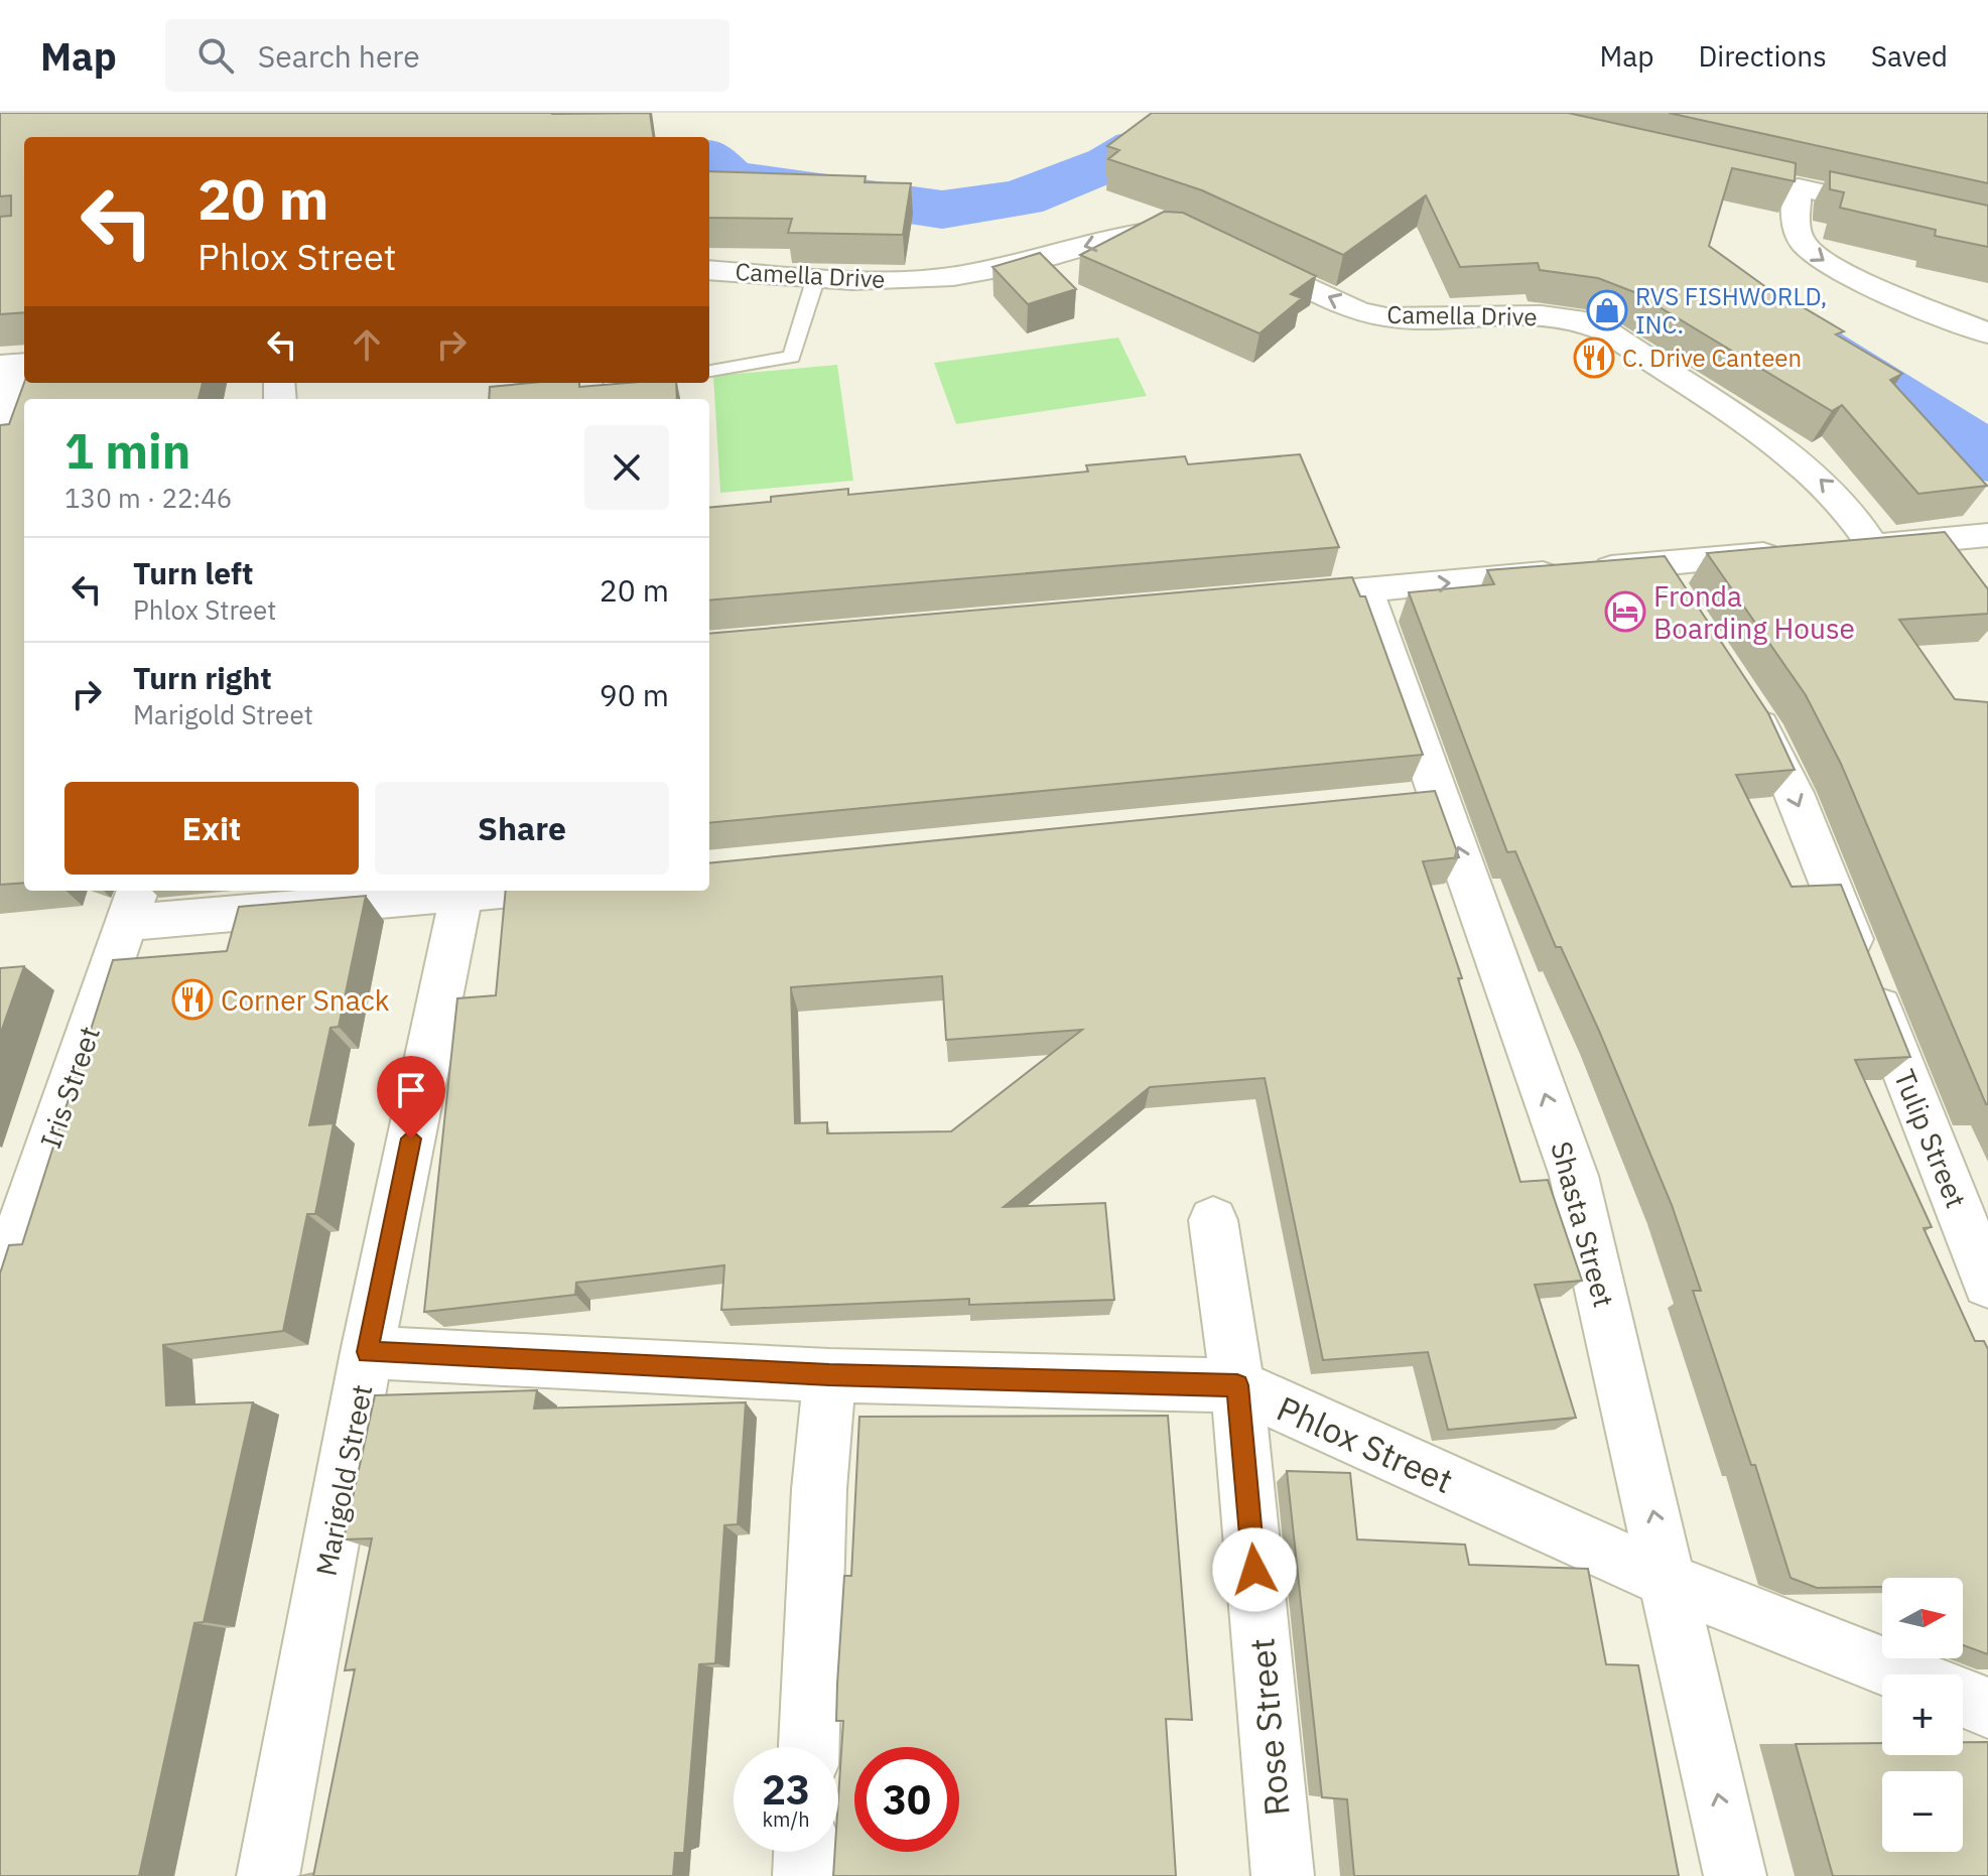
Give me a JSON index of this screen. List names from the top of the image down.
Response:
{
  "streets": {
    "street": [
      "Camella Drive",
      "Iris Street",
      "Tulip Street",
      "Shasta Street",
      "Phlox Street",
      "Marigold Street",
      "Rose Street"
    ]
  },
  "crossings": [
    ["Shasta Street", "Phlox Street"],
    ["Phlox Street", "Marigold Street"],
    ["Phlox Street", "Rose Street"]
  ],
  "one_way": ["Tulip Street", "Shasta Street"],
  "places": {
    "shop": ["RVS FISHWORLD, INC."],
    "restaurant": ["C. Drive Canteen", "Corner Snack"],
    "hotel": ["Fronda Boarding House"]
  },
  "north": "right",
  "page": {
    "header": "Map",
    "search": "Search here",
    "nav": ["Map", "Directions", "Saved"],
    "turn": ["20 m", "Phlox Street"],
    "heading": ["1 min", "130 m · 22:46"],
    "list": [
      {
        "name": "Turn left",
        "note": "Phlox Street",
        "value": "20 m"
      },
      {
        "name": "Turn right",
        "note": "Marigold Street",
        "value": "90 m"
      }
    ],
    "buttons": ["Exit", "Share"],
    "map_buttons": ["+", "−"],
    "speed": "23 km/h",
    "limit": "30"
  }
}
